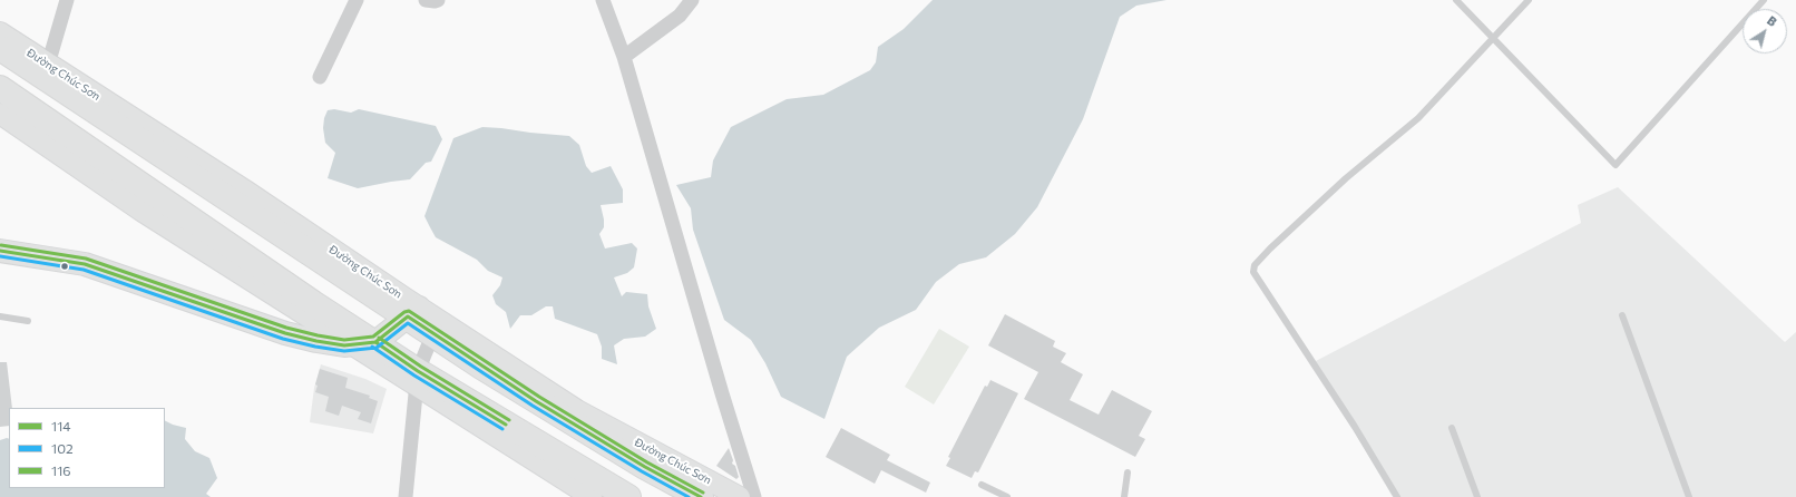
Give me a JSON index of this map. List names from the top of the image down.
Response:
{
  "streets": {
    "highway": ["Đường Chúc Sơn"]
  },
  "lines": ["transit line 116", "transit line 114", "transit line 102"],
  "legend": ["114", "102", "116"],
  "north": "top right"
}
